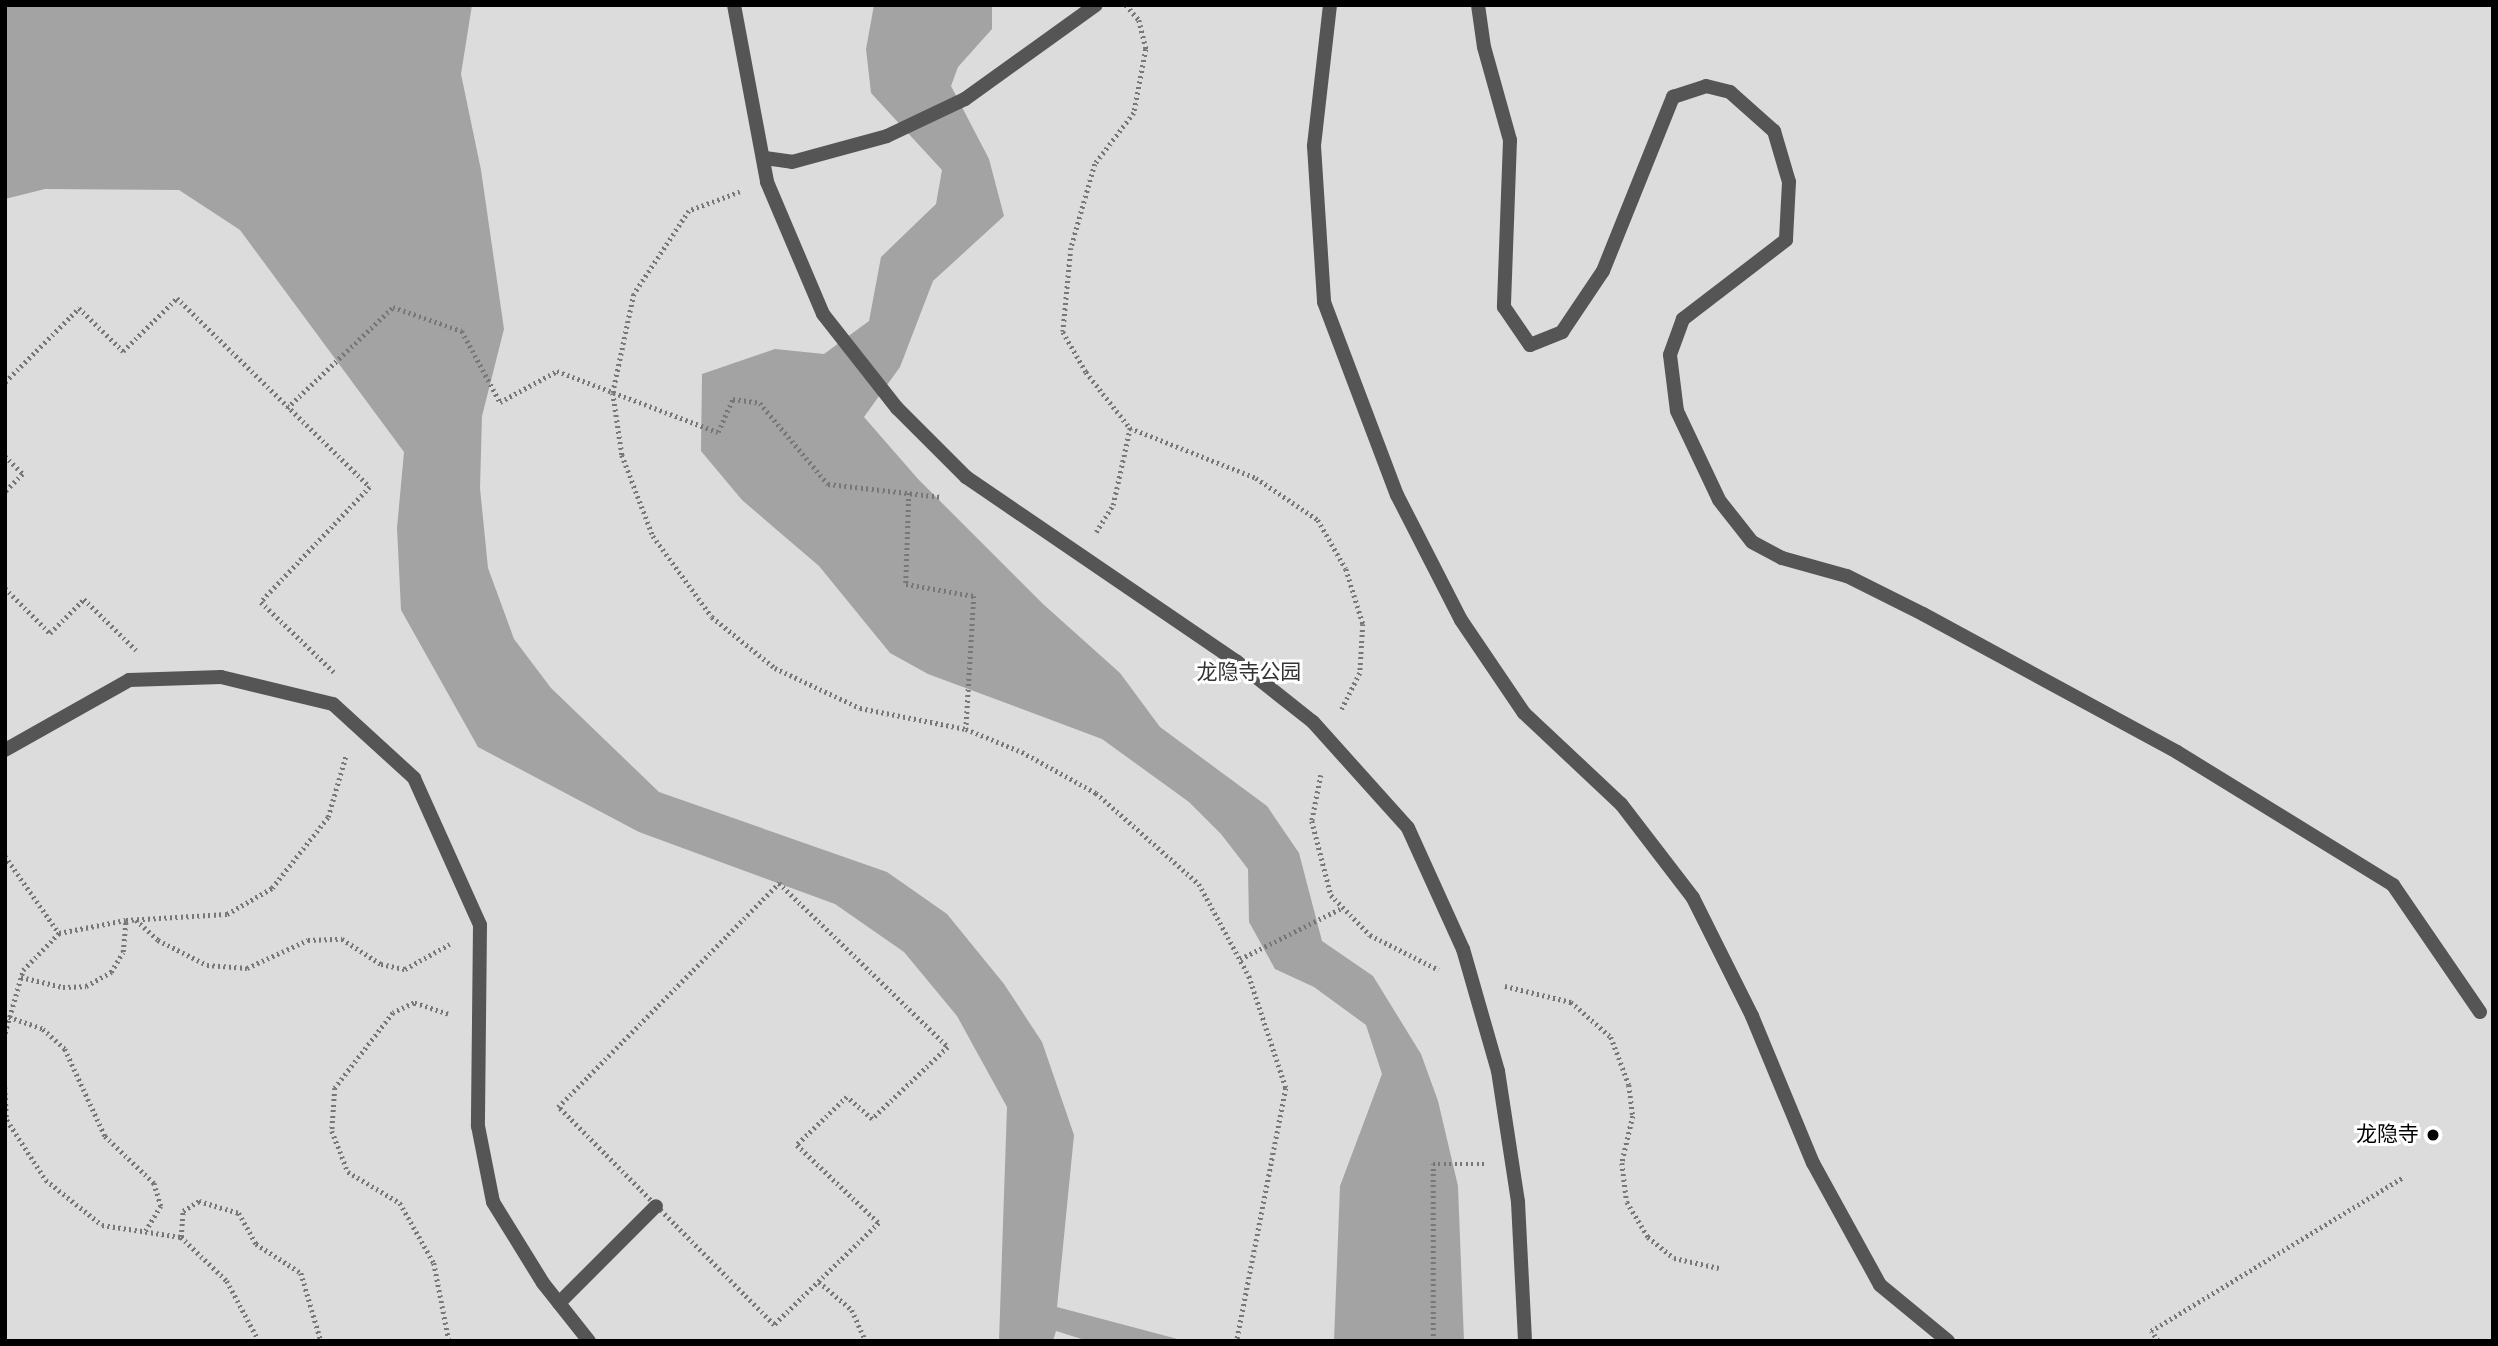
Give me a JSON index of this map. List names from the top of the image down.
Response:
{
  "parks": ["龙隐寺公园"],
  "places": ["龙隐寺"]
}
